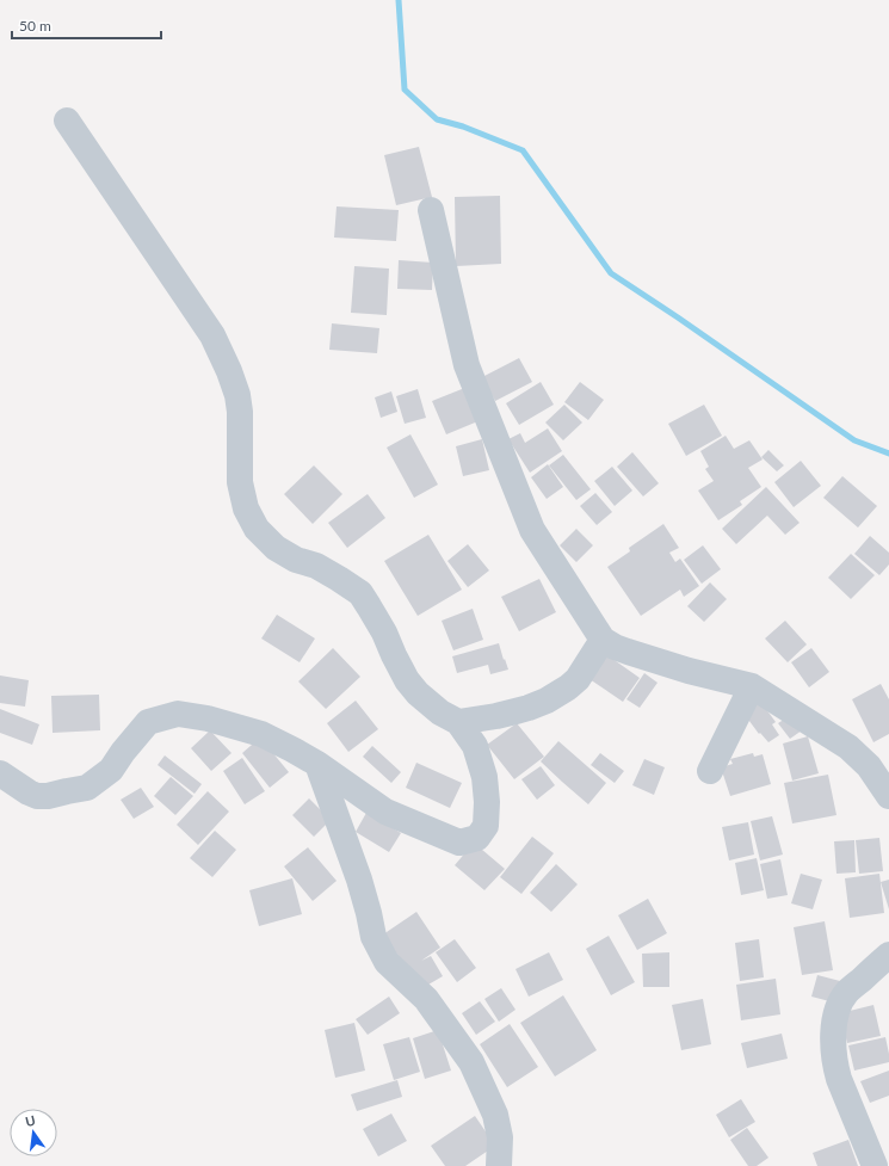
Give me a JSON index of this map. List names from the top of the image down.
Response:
{
  "scale_bar": "50 m",
  "north": "top"
}
